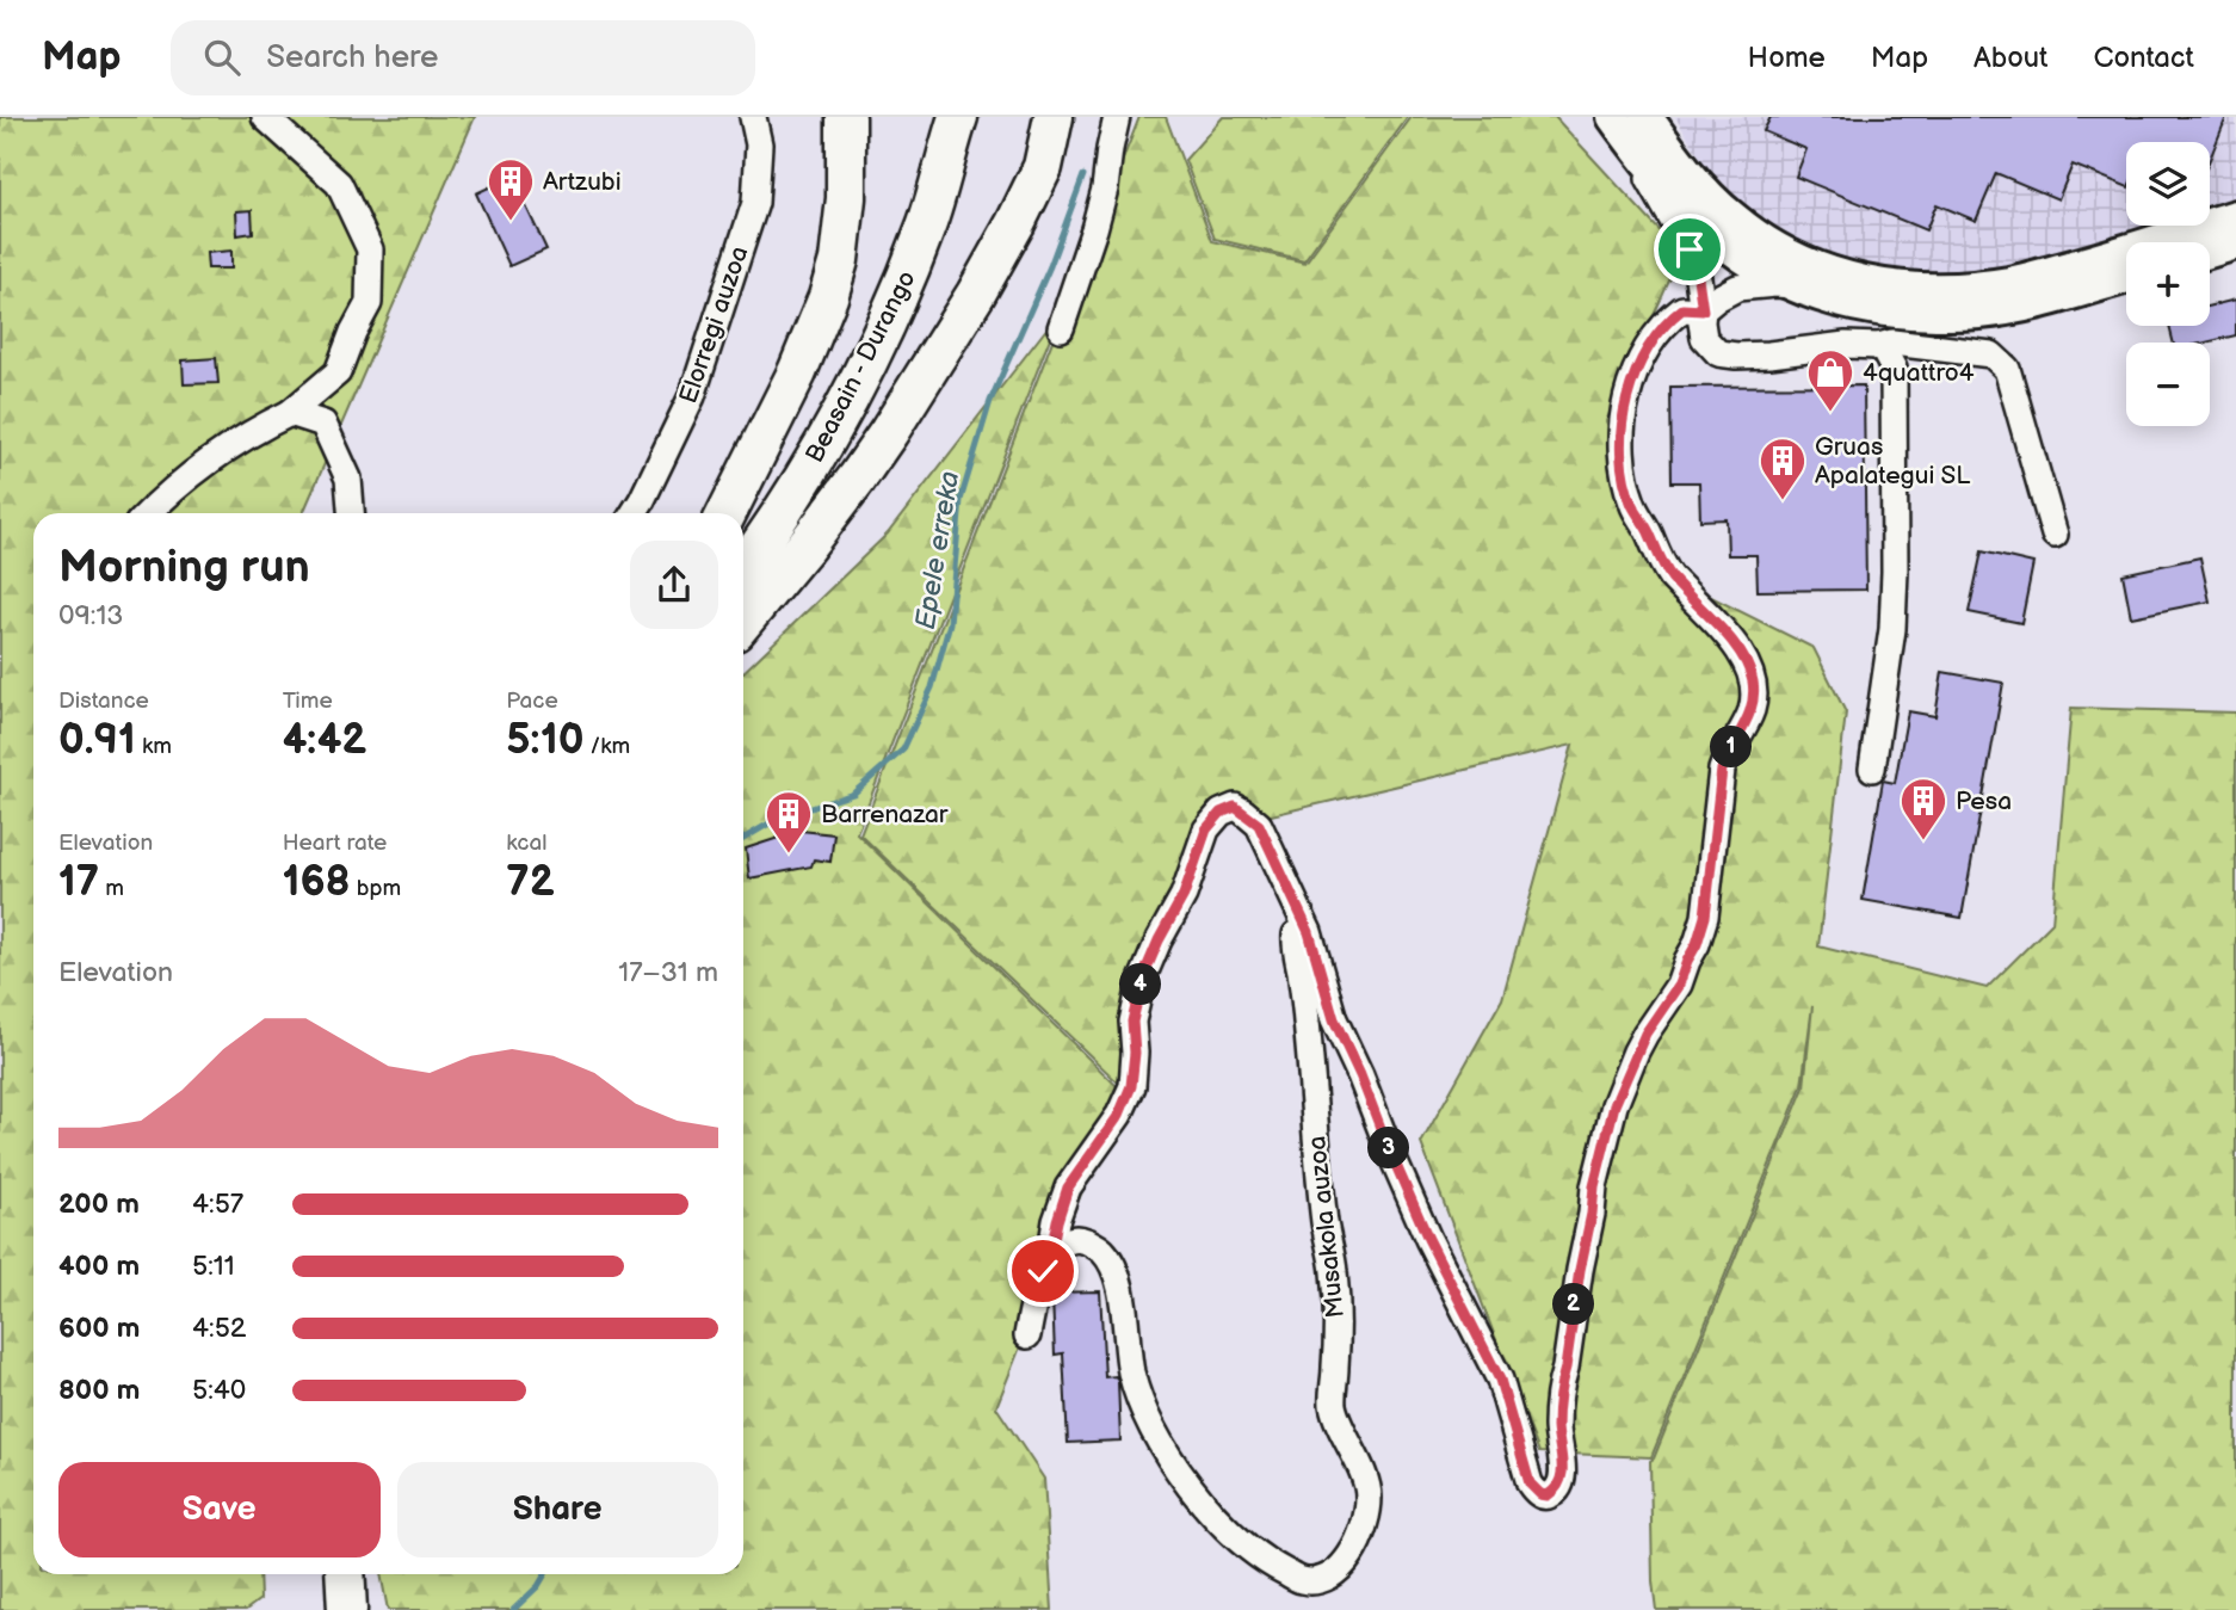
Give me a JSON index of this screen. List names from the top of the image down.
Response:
{
  "streets": {
    "highway": ["Beasain - Durango"],
    "street": ["Elorregi auzoa", "Musakola auzoa"]
  },
  "water": ["Epele erreka"],
  "places": {
    "building": [
      "Artzubi",
      "Gruas Apalategui SL",
      "Pesa",
      "Barrenazar"
    ],
    "shop": ["4quattro4"]
  },
  "page": {
    "header": "Map",
    "search": "Search here",
    "nav": [
      "Home",
      "Map",
      "About",
      "Contact"
    ],
    "map_buttons": ["+", "−"],
    "heading": ["Morning run", "09:13"],
    "stats": [
      ["Distance", "0.91 km"],
      ["Time", "4:42"],
      ["Pace", "5:10 /km"],
      ["Elevation", "17 m"],
      ["Heart rate", "168 bpm"],
      ["kcal", "72"]
    ],
    "pins": [
      "1",
      "4",
      "3",
      "2"
    ],
    "chart": ["Elevation", "17–31 m"],
    "list": [
      {
        "name": "200 m",
        "note": "4:57"
      },
      {
        "name": "400 m",
        "note": "5:11"
      },
      {
        "name": "600 m",
        "note": "4:52"
      },
      {
        "name": "800 m",
        "note": "5:40"
      }
    ],
    "buttons": ["Save", "Share"]
  }
}
